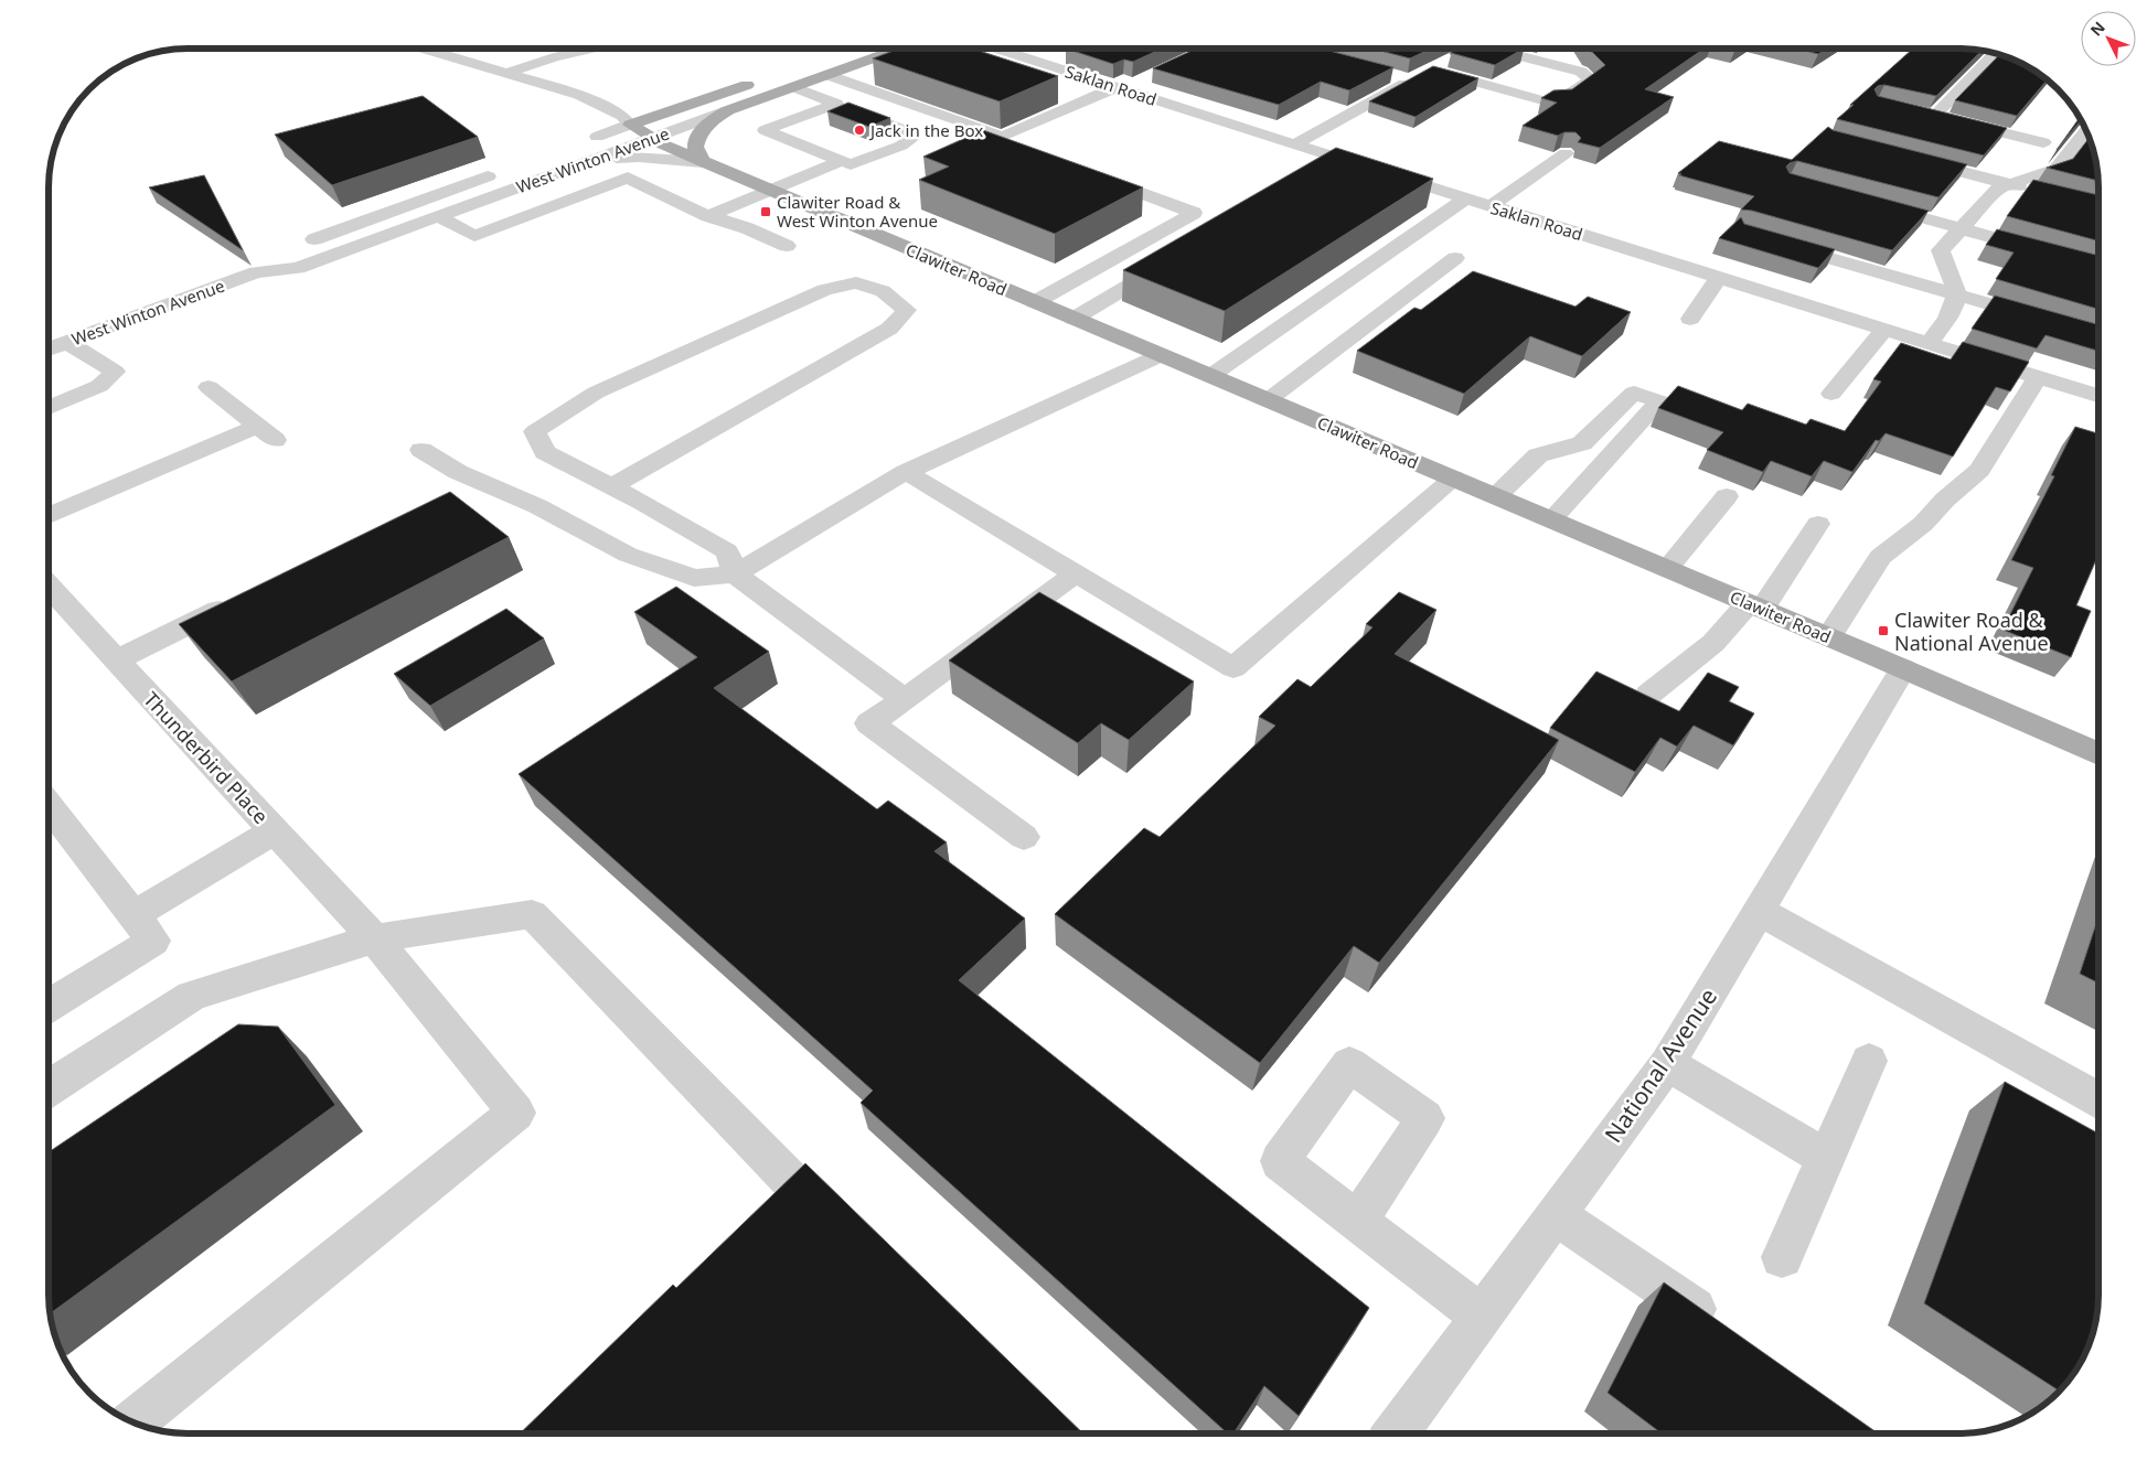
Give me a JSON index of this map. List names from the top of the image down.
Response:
{
  "streets": {
    "main road": ["West Winton Avenue", "Clawiter Road"],
    "street": ["Saklan Road", "Thunderbird Place", "National Avenue"]
  },
  "crossings": [
    ["West Winton Avenue", "Clawiter Road"],
    ["Clawiter Road", "National Avenue"]
  ],
  "places": {
    "other": ["Jack in the Box"],
    "transit": ["Clawiter Road & West Winton Avenue", "Clawiter Road & National Avenue"]
  },
  "north": "top left"
}
